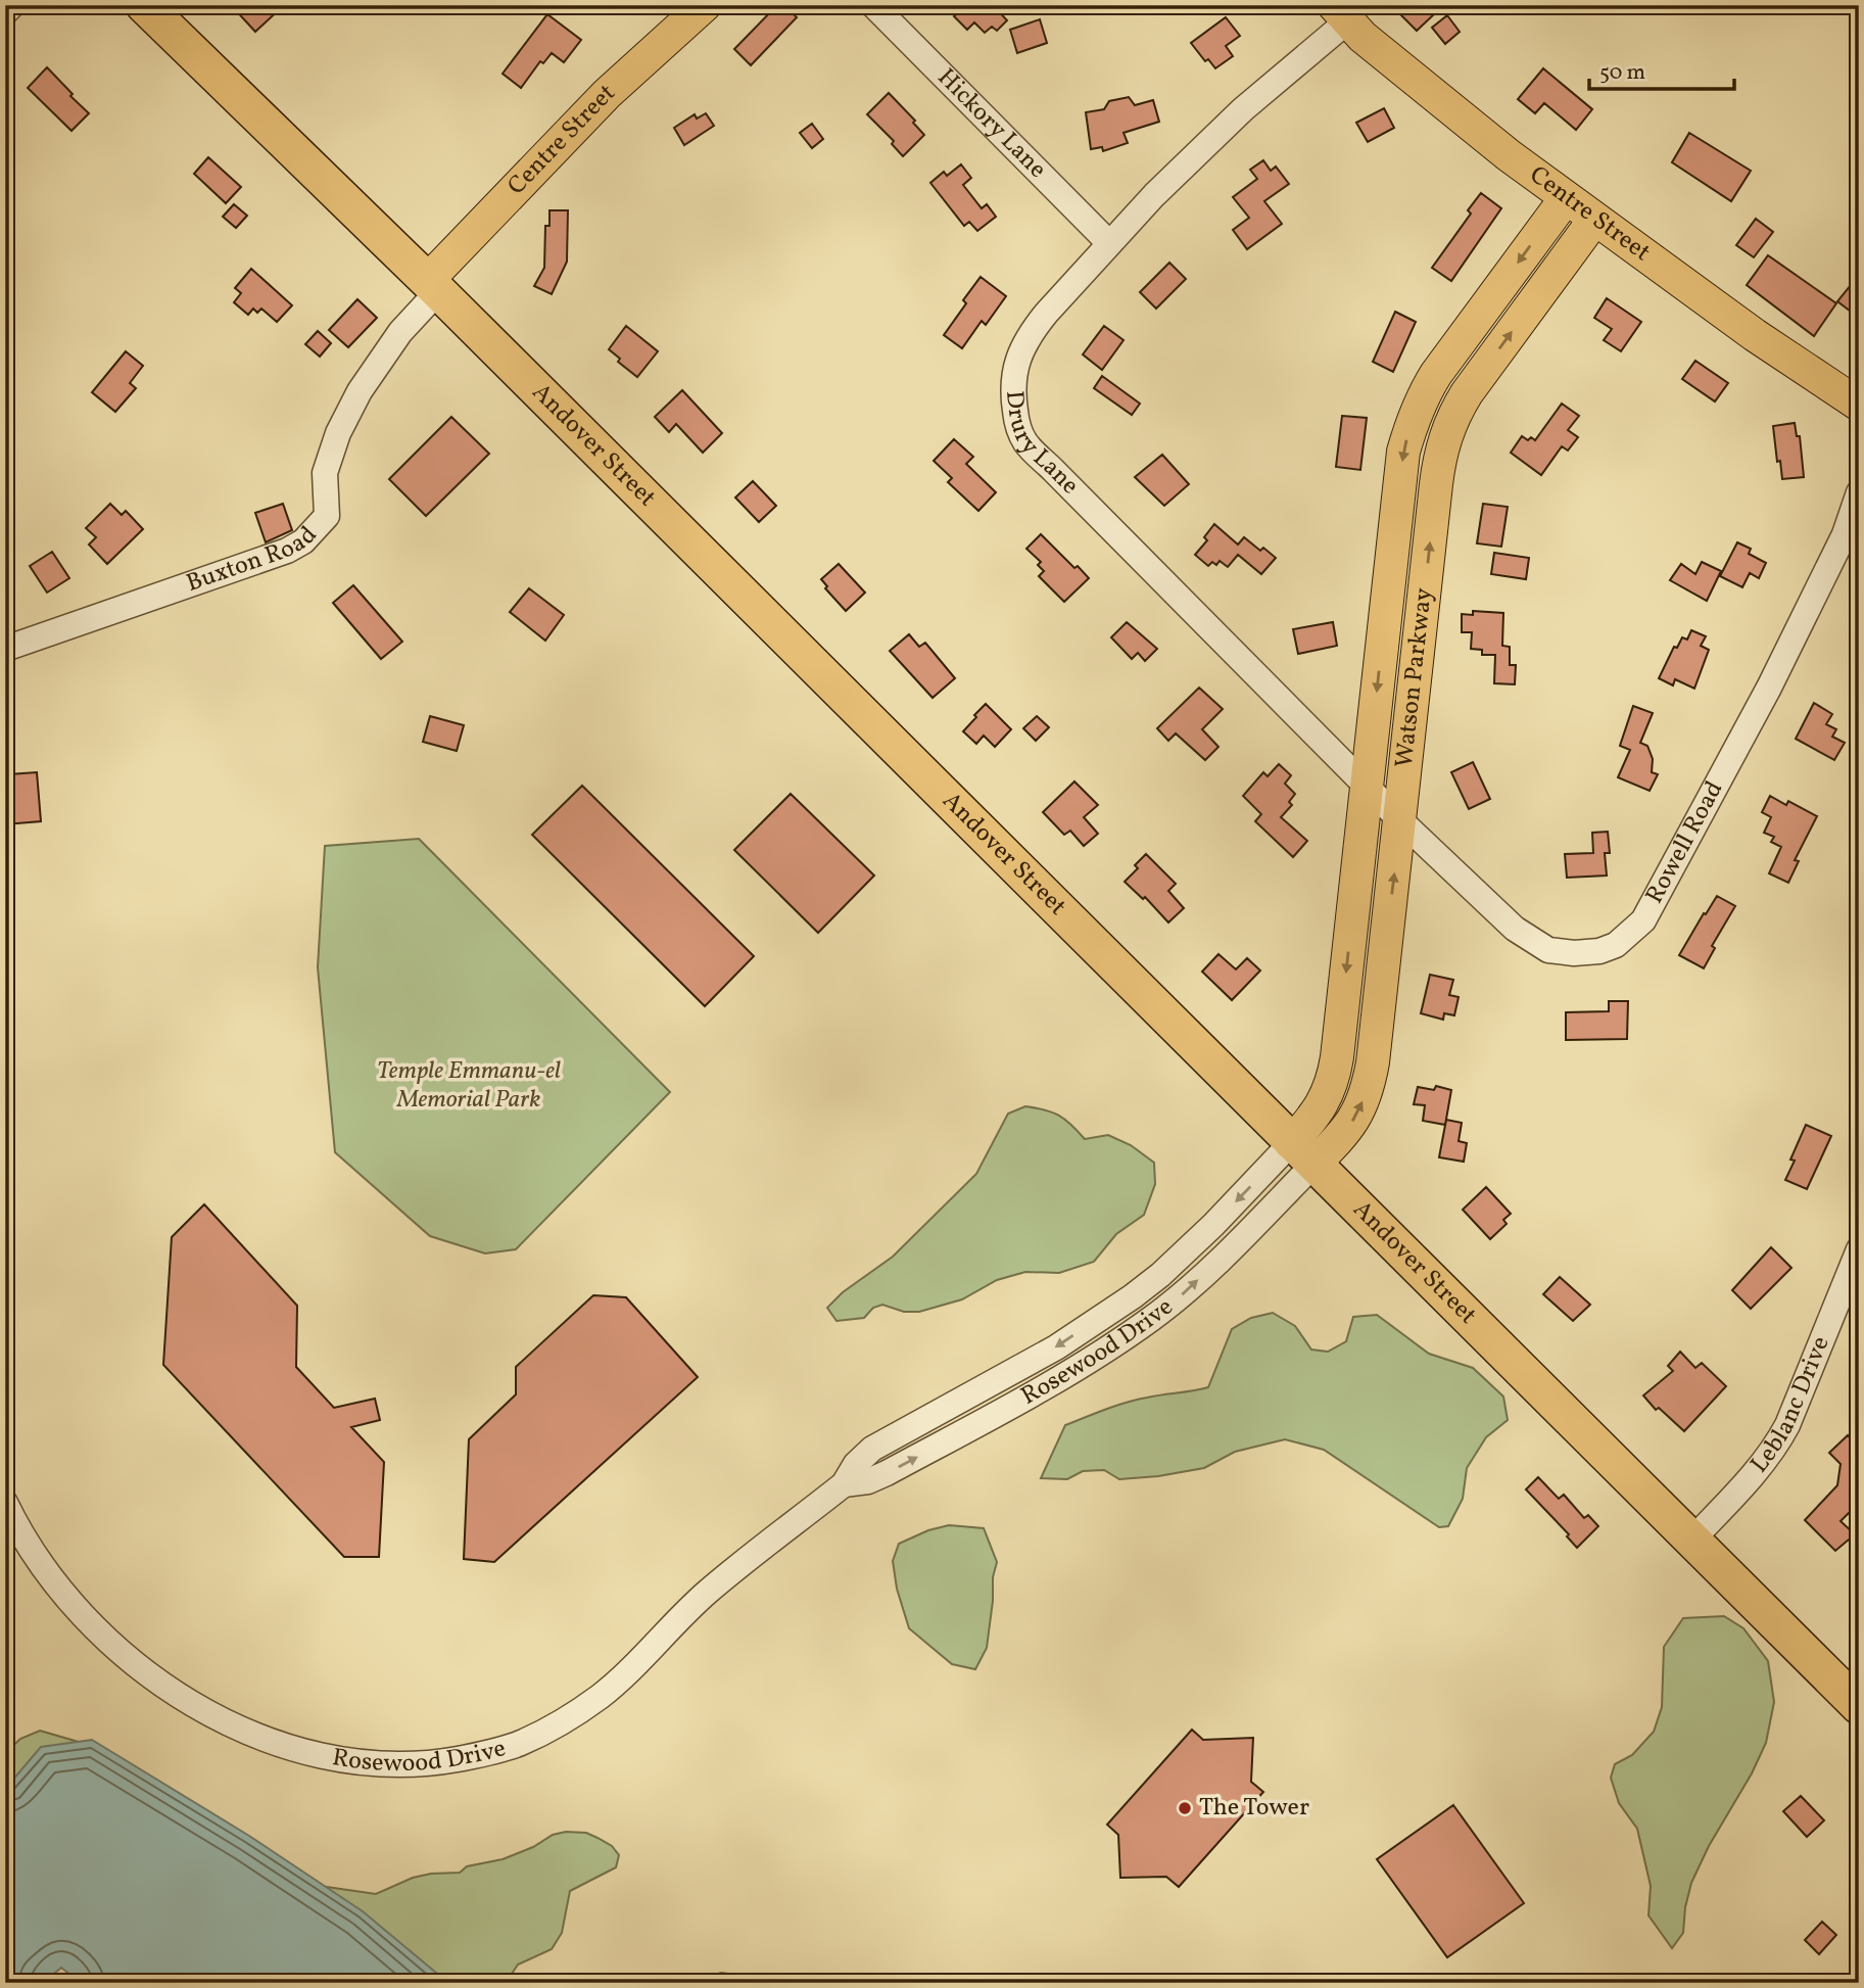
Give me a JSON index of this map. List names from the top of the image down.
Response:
{
  "streets": {
    "highway": ["Andover Street"],
    "main road": ["Centre Street", "Watson Parkway"],
    "street": [
      "Hickory Lane",
      "Drury Lane",
      "Buxton Road",
      "Rowell Road",
      "Rosewood Drive",
      "Leblanc Drive"
    ]
  },
  "crossings": [
    ["Hickory Lane", "Drury Lane"],
    ["Centre Street", "Drury Lane"],
    ["Centre Street", "Andover Street"],
    ["Centre Street", "Buxton Road"],
    ["Centre Street", "Watson Parkway"],
    ["Drury Lane", "Watson Parkway"],
    ["Drury Lane", "Rowell Road"],
    ["Andover Street", "Buxton Road"],
    ["Andover Street", "Watson Parkway"],
    ["Andover Street", "Rosewood Drive"],
    ["Andover Street", "Leblanc Drive"],
    ["Watson Parkway", "Rowell Road"],
    ["Watson Parkway", "Rosewood Drive"]
  ],
  "parks": ["Temple Emmanu-el Memorial Park"],
  "places": ["The Tower"],
  "scale_bar": "50 m"
}
